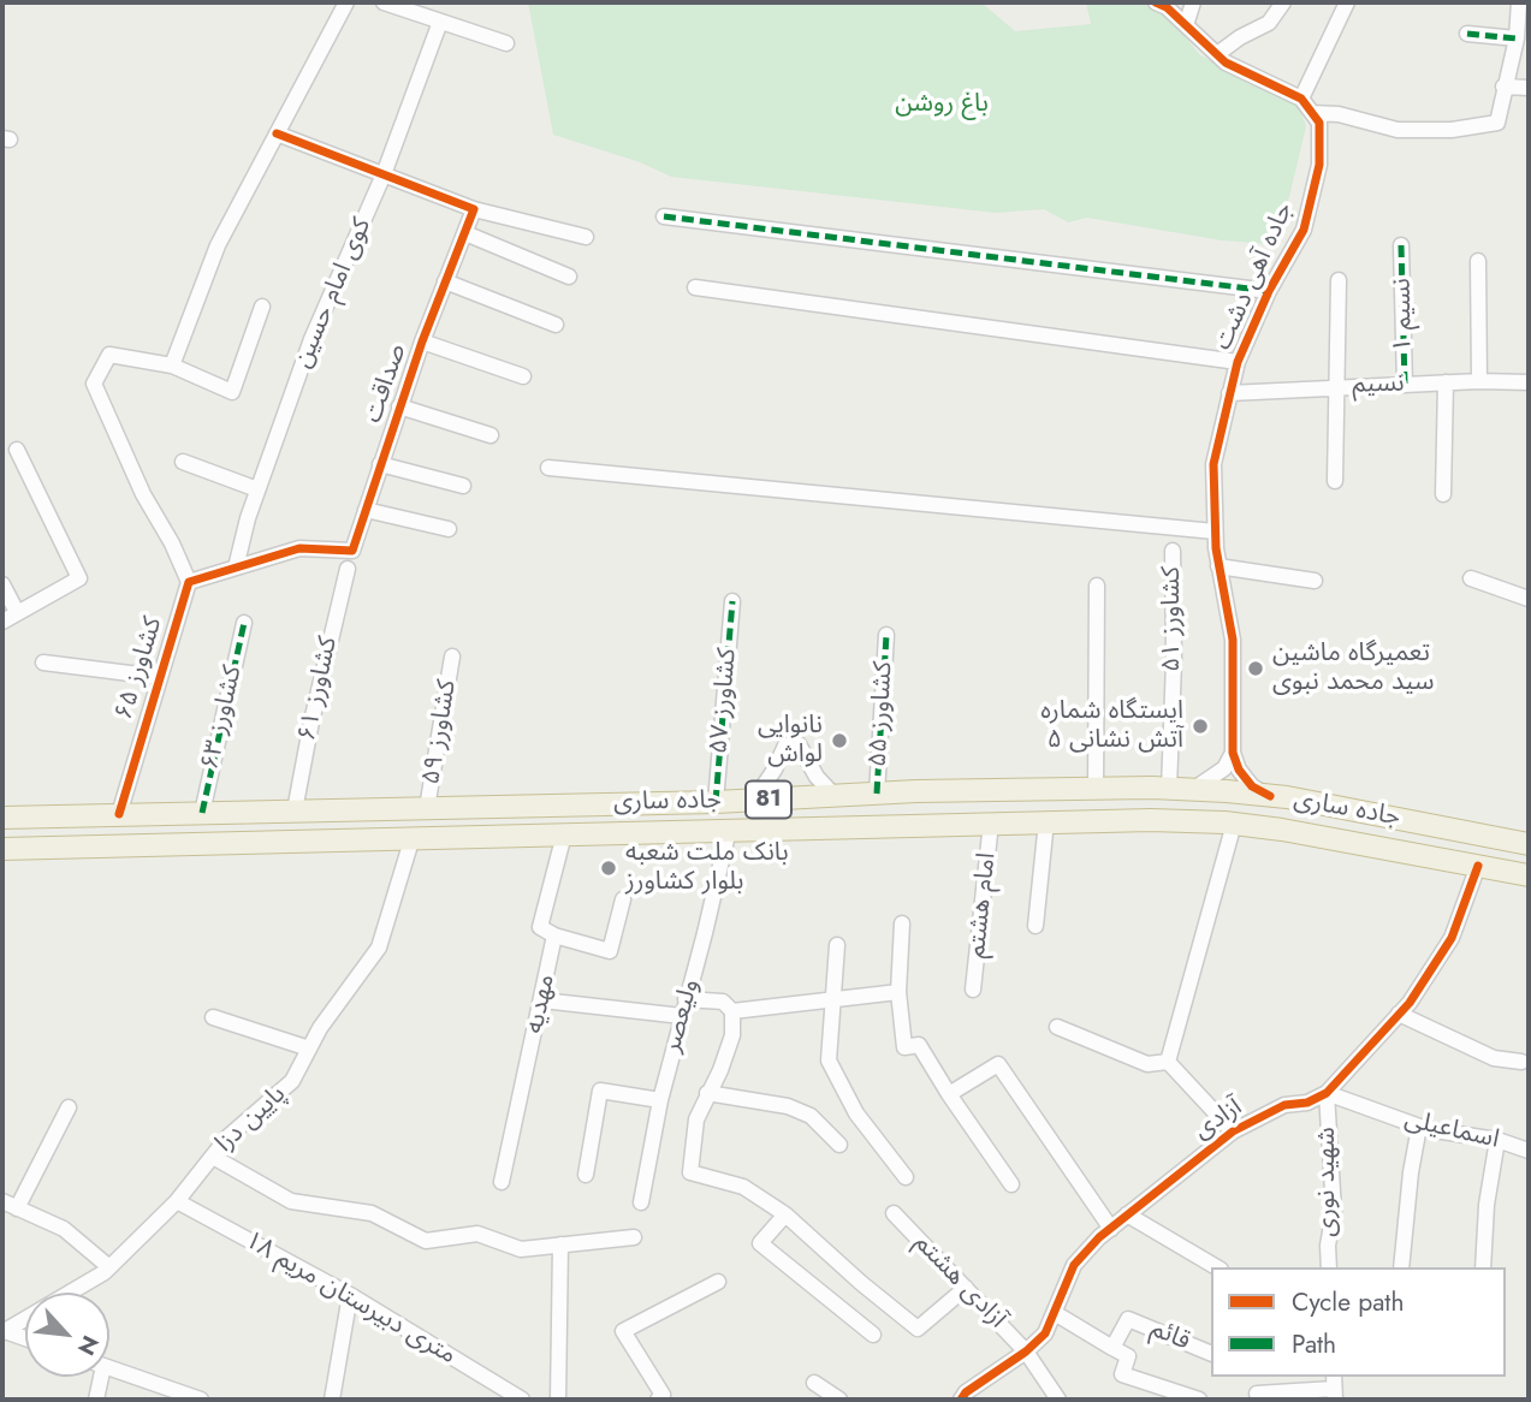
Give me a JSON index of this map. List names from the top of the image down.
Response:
{
  "streets": {
    "highway": ["81", "جاده ساری"],
    "street": [
      "جاده آهی دشت",
      "کوی امام حسین",
      "نسیم ۱",
      "صداقت",
      "نسیم",
      "کشاورز ۵۱",
      "کشاورز ۶۵",
      "کشاورز ۶۱",
      "کشاورز ۵۷",
      "کشاورز ۵۵",
      "کشاورز ۶۳",
      "کشاورز ۵۹",
      "امام هشتم",
      "مهدیه",
      "ولیعصر",
      "پایین دزا",
      "آزادی",
      "اسماعیلی",
      "شهید نوری",
      "آزادی هشتم",
      "۱۸ متری دبیرستان مریم",
      "قائم"
    ]
  },
  "crossings": [
    ["جاده آهی دشت", "نسیم"],
    ["کوی امام حسین", "صداقت"],
    ["نسیم ۱", "نسیم"],
    ["کشاورز ۵۱", "جاده ساری"],
    ["کشاورز ۶۵", "جاده ساری"],
    ["کشاورز ۶۱", "جاده ساری"],
    ["کشاورز ۵۷", "جاده ساری"],
    ["کشاورز ۵۵", "جاده ساری"],
    ["کشاورز ۶۳", "جاده ساری"],
    ["کشاورز ۵۹", "جاده ساری"],
    ["جاده ساری", "امام هشتم"],
    ["جاده ساری", "مهدیه"],
    ["جاده ساری", "ولیعصر"],
    ["جاده ساری", "پایین دزا"],
    ["پایین دزا", "۱۸ متری دبیرستان مریم"],
    ["آزادی", "اسماعیلی"],
    ["آزادی", "شهید نوری"],
    ["آزادی", "آزادی هشتم"],
    ["آزادی", "قائم"],
    ["اسماعیلی", "شهید نوری"]
  ],
  "parks": ["باغ روشن"],
  "places": [
    "تعمیرگاه ماشین سید محمد نبوی",
    "ایستگاه شماره ۵ آتش نشانی",
    "نانوایی لواش",
    "بانک ملت شعبه بلوار کشاورز"
  ],
  "legend": ["Cycle path", "Path"],
  "north": "bottom right"
}
